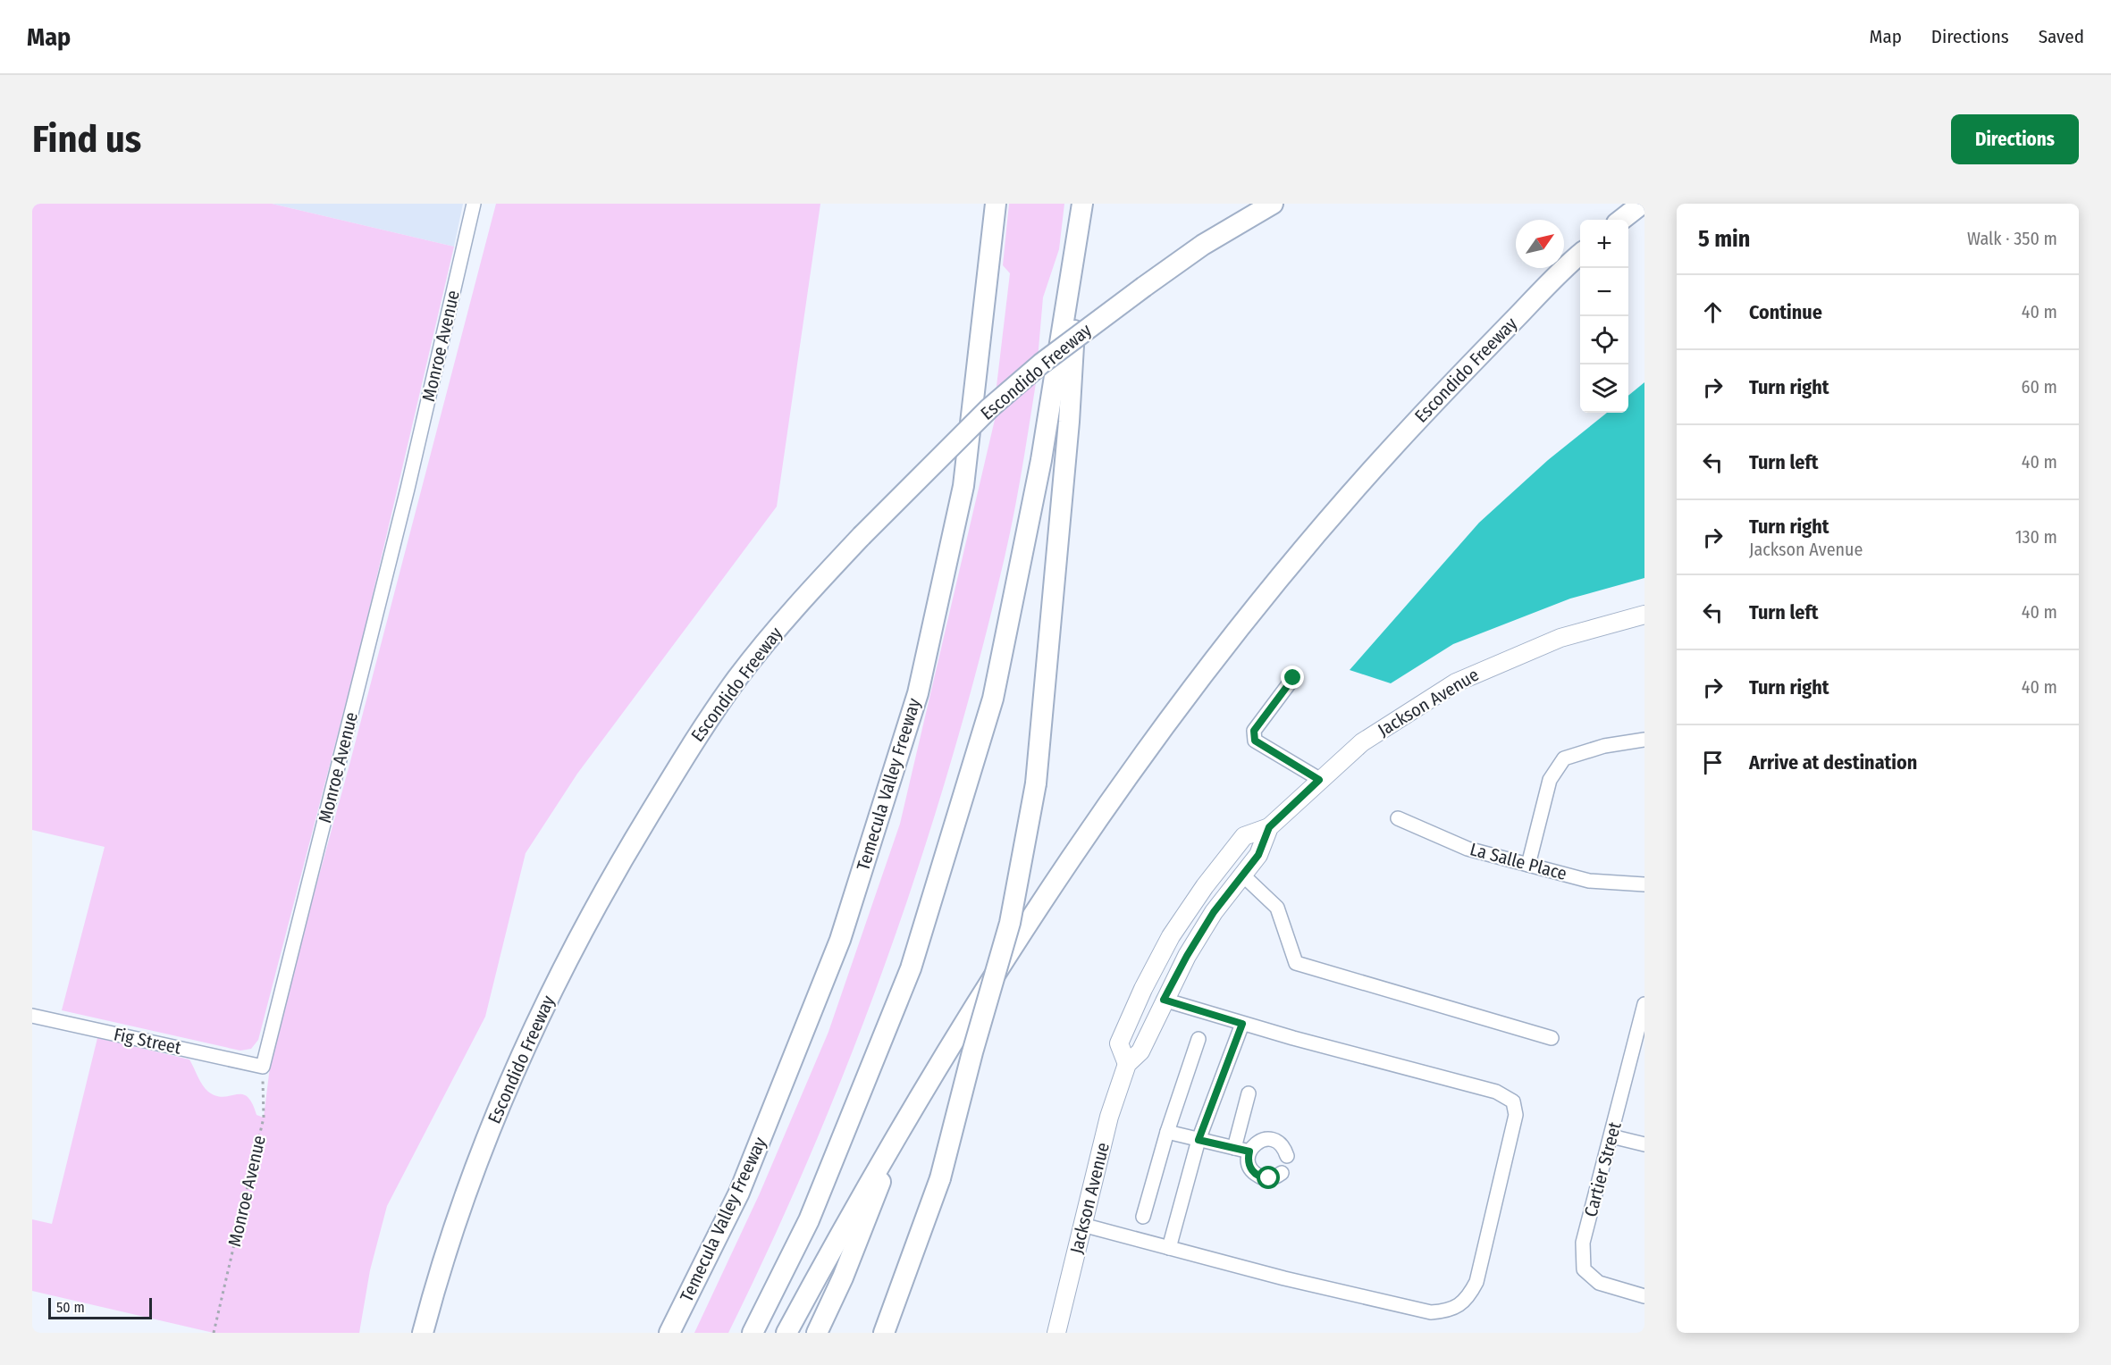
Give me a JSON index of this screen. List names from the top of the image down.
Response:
{
  "streets": {
    "highway": ["Escondido Freeway", "Temecula Valley Freeway"],
    "main road": ["Jackson Avenue"],
    "street": [
      "Monroe Avenue",
      "La Salle Place",
      "Fig Street",
      "Cartier Street"
    ]
  },
  "crossings": [
    ["Monroe Avenue", "Fig Street"]
  ],
  "scale_bar": "50 m",
  "north": "top right",
  "page": {
    "header": "Map",
    "nav": ["Map", "Directions", "Saved"],
    "buttons": "Directions",
    "title": "Find us",
    "heading": ["5 min", "Walk · 350 m"],
    "map_buttons": ["+", "−"],
    "list": [
      ["Continue", "40 m"],
      ["Turn right", "60 m"],
      ["Turn left", "40 m"],
      ["Turn right", "Jackson Avenue", "130 m"],
      ["Turn left", "40 m"],
      ["Turn right", "40 m"],
      "Arrive at destination"
    ],
    "scale": "50 m"
  }
}
